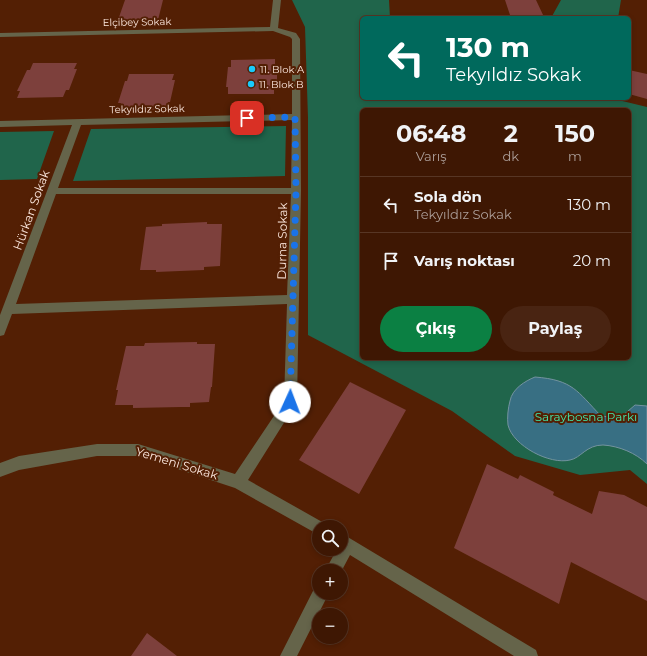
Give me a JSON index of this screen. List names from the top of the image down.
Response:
{
  "streets": {
    "street": [
      "Elçibey Sokak",
      "Tekyıldız Sokak",
      "Hürkan Sokak",
      "Durna Sokak",
      "Yemeni Sokak"
    ]
  },
  "crossings": [
    ["Elçibey Sokak", "Durna Sokak"],
    ["Tekyıldız Sokak", "Hürkan Sokak"],
    ["Tekyıldız Sokak", "Durna Sokak"],
    ["Durna Sokak", "Yemeni Sokak"]
  ],
  "parks": ["Saraybosna Parkı"],
  "places": ["11. Blok A", "11. Blok B"],
  "page": {
    "turn": ["130 m", "Tekyıldız Sokak"],
    "eta": [
      "06:48",
      "Varış",
      "2",
      "dk",
      "150",
      "m"
    ],
    "list": [
      {
        "name": "Sola dön",
        "note": "Tekyıldız Sokak",
        "value": "130 m"
      },
      {
        "name": "Varış noktası",
        "value": "20 m"
      }
    ],
    "buttons": ["Çıkış", "Paylaş"],
    "map_buttons": ["+", "−"]
  }
}
